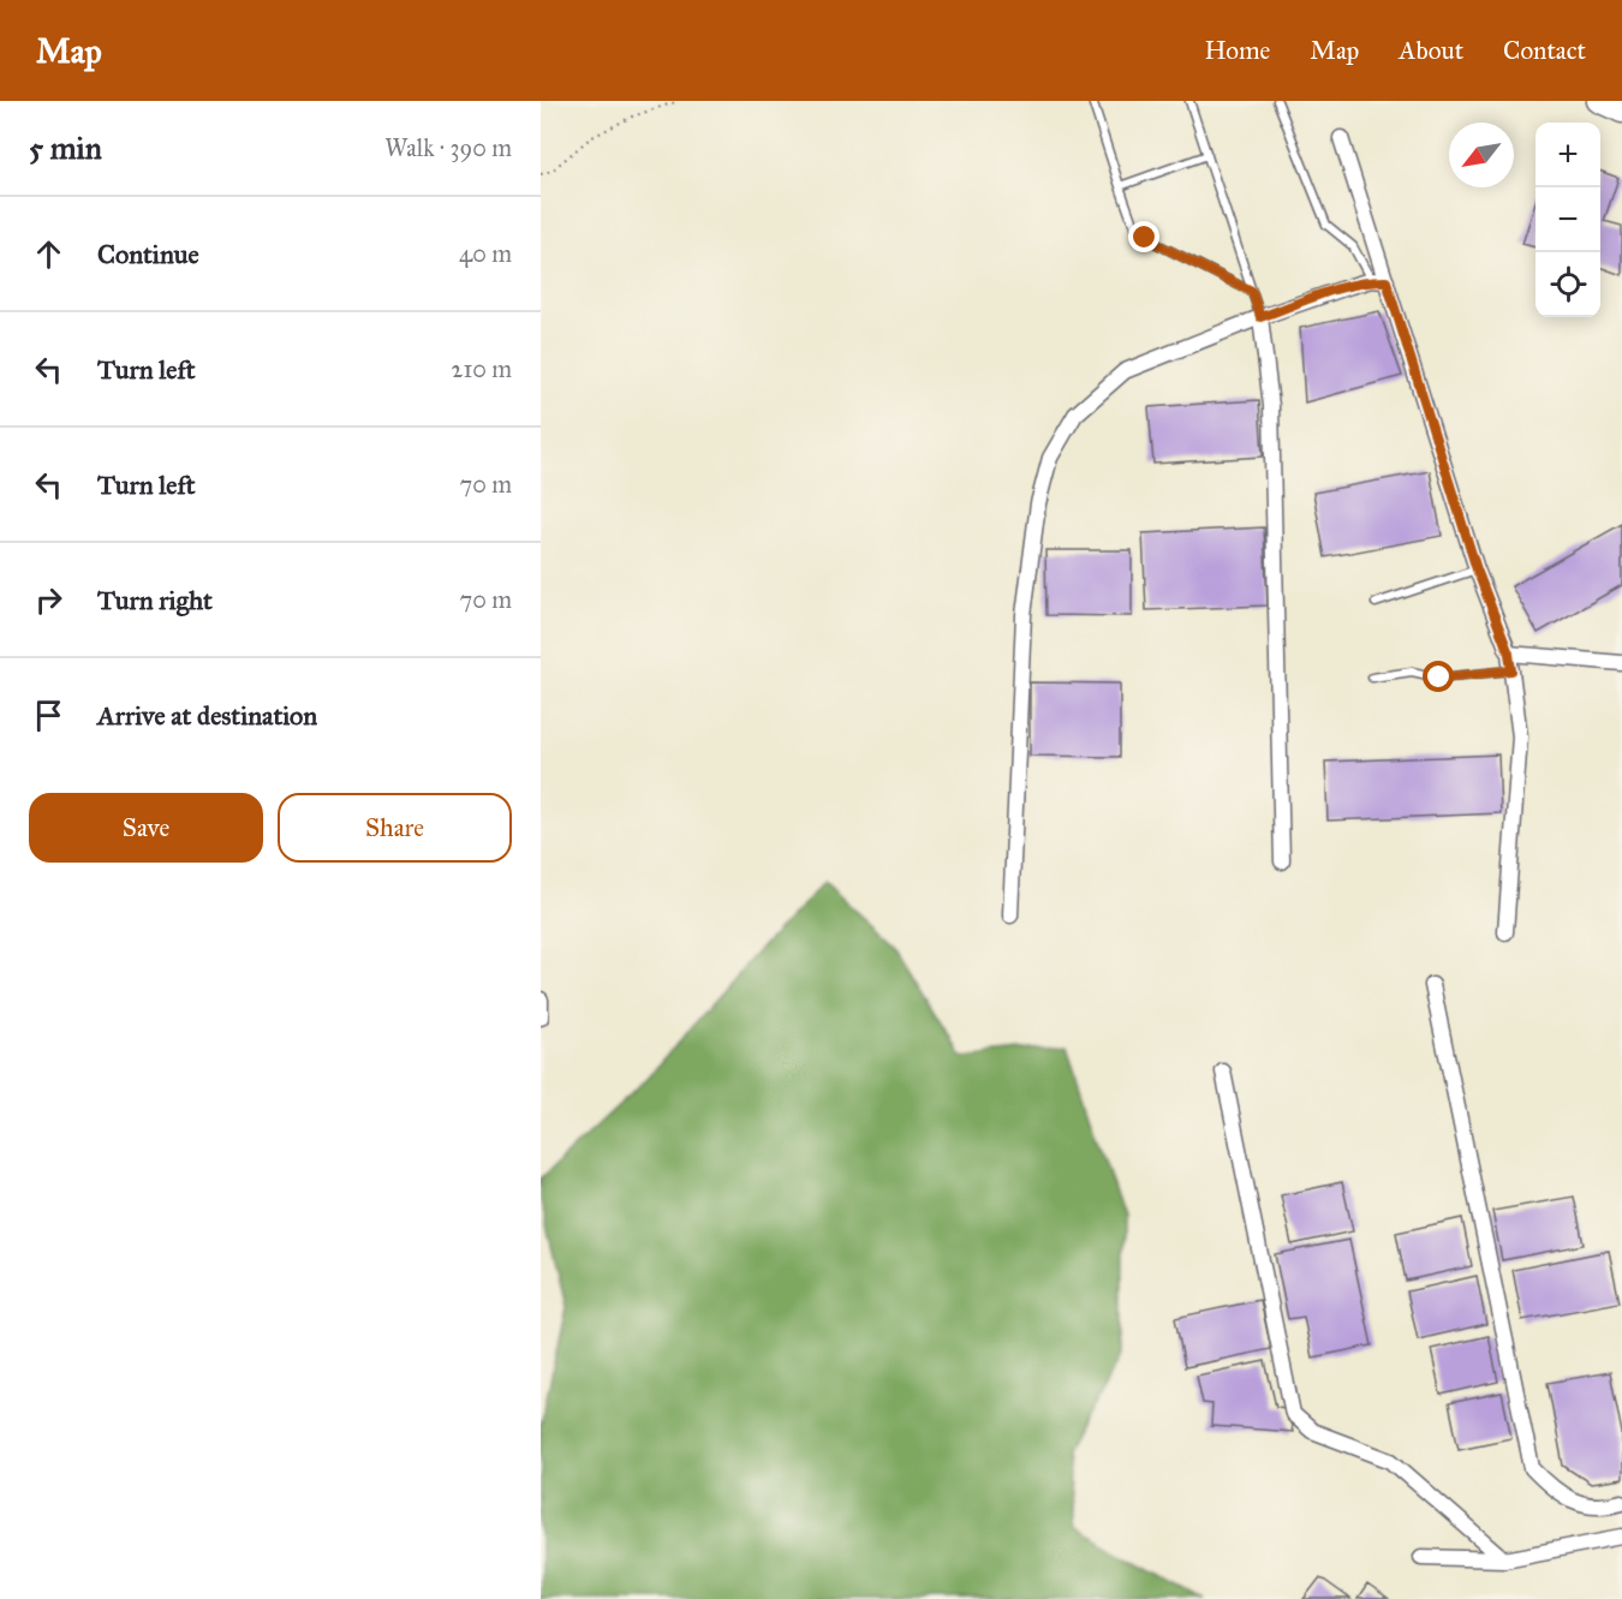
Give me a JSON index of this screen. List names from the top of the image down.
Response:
{
  "north": "bottom left",
  "page": {
    "header": "Map",
    "nav": [
      "Home",
      "Map",
      "About",
      "Contact"
    ],
    "heading": ["5 min", "Walk · 390 m"],
    "map_buttons": ["+", "−"],
    "list": [
      ["Continue", "40 m"],
      ["Turn left", "210 m"],
      ["Turn left", "70 m"],
      ["Turn right", "70 m"],
      "Arrive at destination"
    ],
    "buttons": ["Save", "Share"]
  }
}
